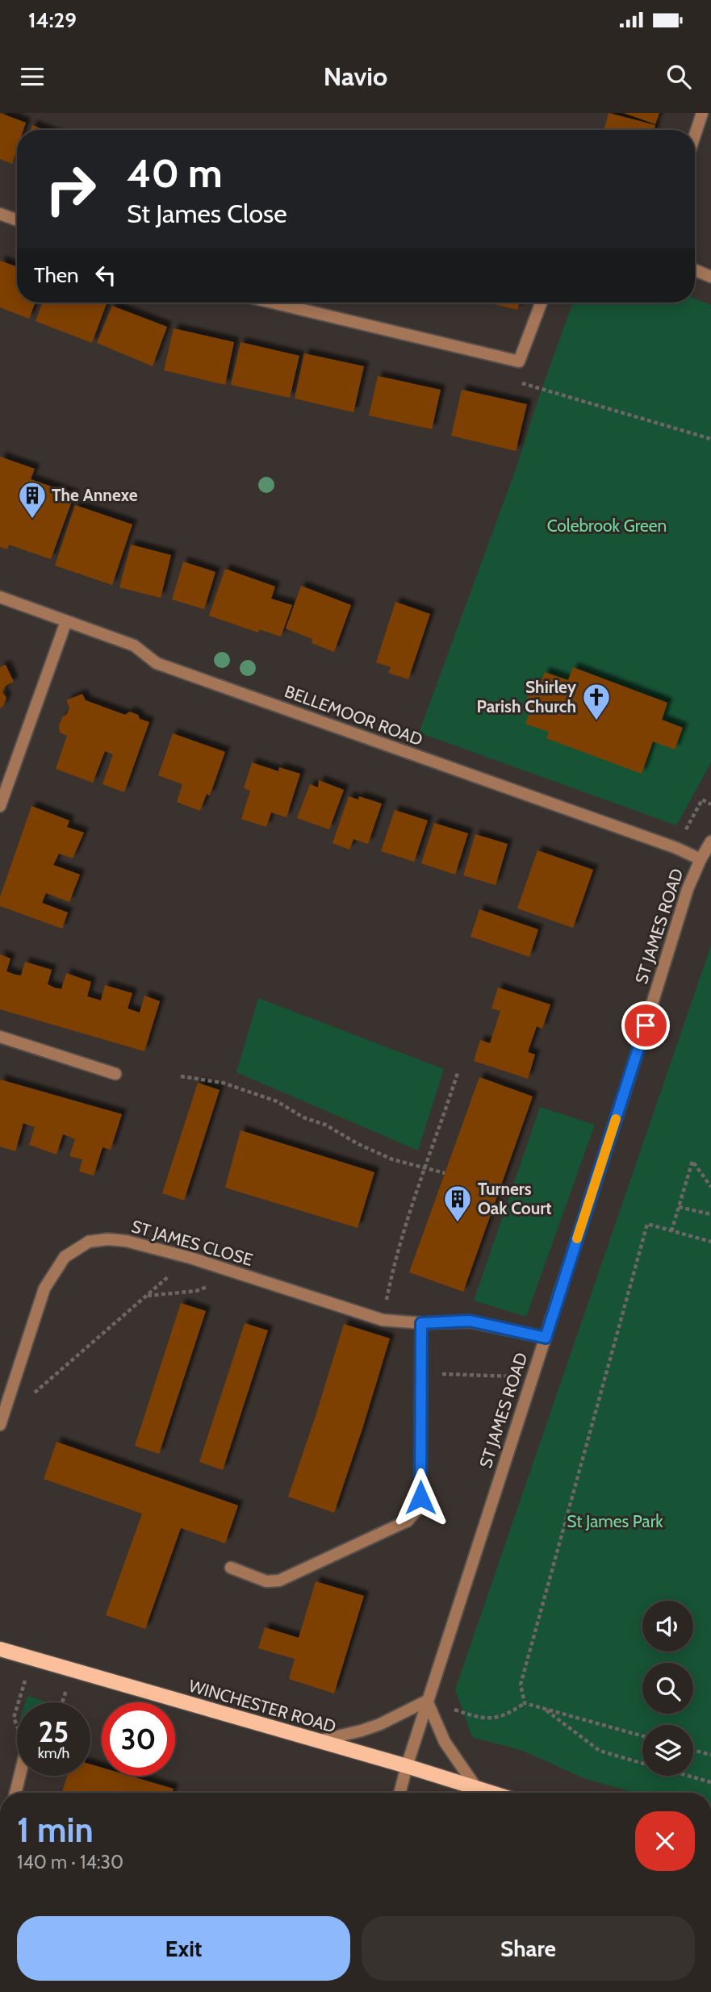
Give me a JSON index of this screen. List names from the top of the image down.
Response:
{
  "streets": {
    "main road": ["WINCHESTER ROAD"],
    "street": ["BELLEMOOR ROAD", "ST JAMES ROAD", "ST JAMES CLOSE"]
  },
  "crossings": [
    ["BELLEMOOR ROAD", "ST JAMES ROAD"],
    ["ST JAMES ROAD", "ST JAMES CLOSE"],
    ["ST JAMES ROAD", "WINCHESTER ROAD"]
  ],
  "parks": ["Colebrook Green", "St James Park"],
  "places": {
    "building": ["The Annexe", "Turners Oak Court"],
    "church": ["Shirley Parish Church"]
  },
  "page": {
    "status": "14:29",
    "header": "Navio",
    "turn": ["40 m", "St James Close"],
    "then": "Then",
    "speed": "25 km/h",
    "limit": "30",
    "heading": ["1 min", "140 m · 14:30"],
    "buttons": ["Exit", "Share"]
  }
}
